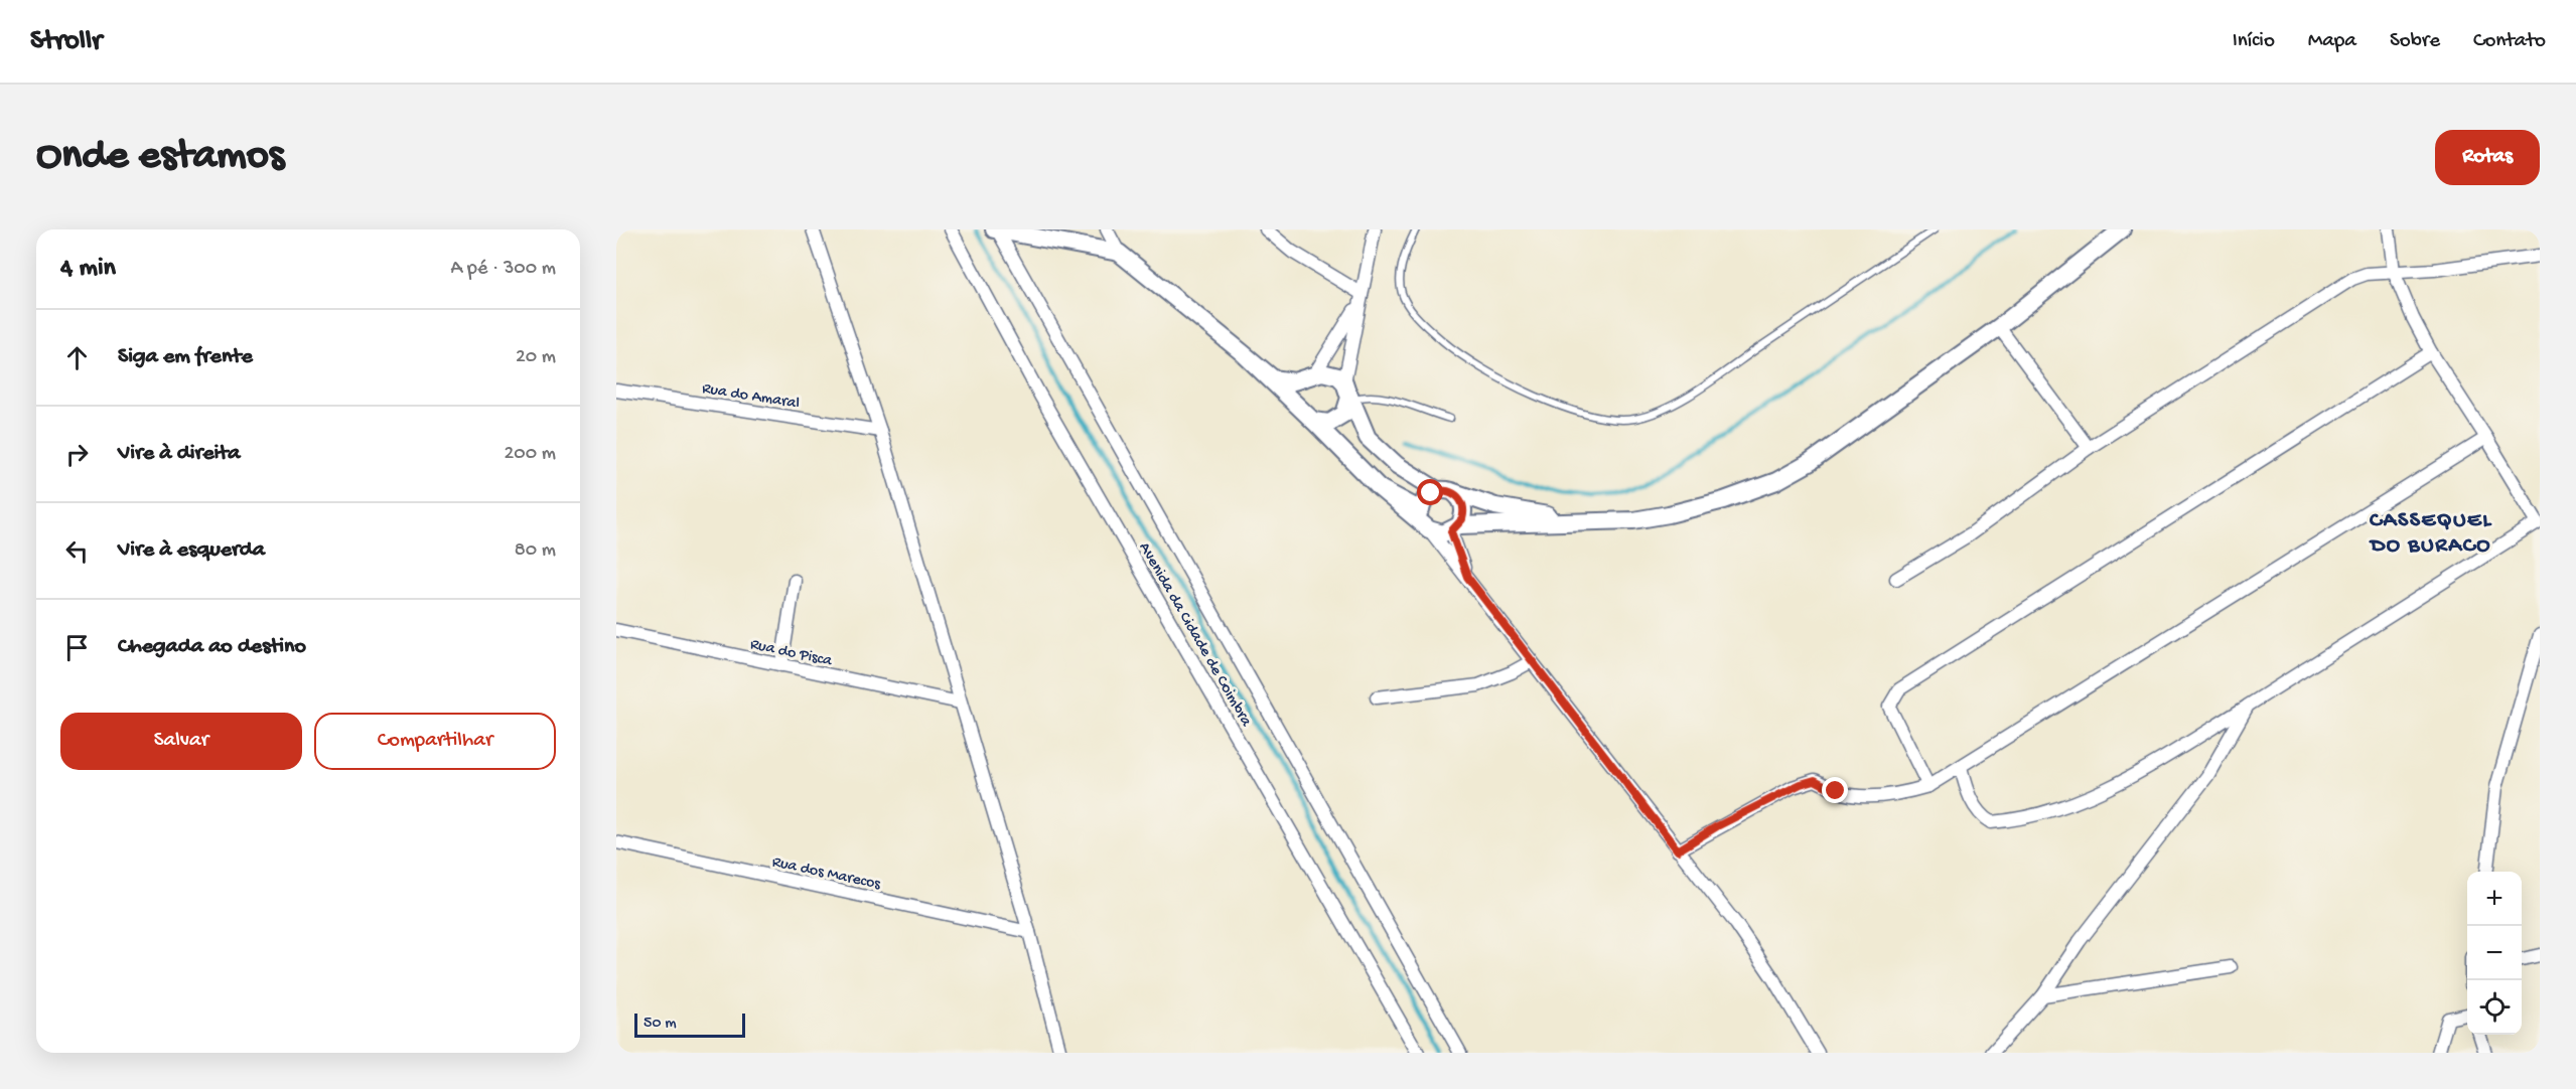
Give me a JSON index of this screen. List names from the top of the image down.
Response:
{
  "streets": {
    "street": [
      "Rua do Amaral",
      "Avenida da Cidade de Coimbra",
      "Rua do Pisca",
      "Rua dos Marecos"
    ]
  },
  "districts": ["CASSEQUEL DO BURACO"],
  "scale_bar": "50 m",
  "page": {
    "header": "Strollr",
    "nav": [
      "Início",
      "Mapa",
      "Sobre",
      "Contato"
    ],
    "buttons": [
      "Rotas",
      ["Salvar", "Compartilhar"]
    ],
    "title": "Onde estamos",
    "heading": ["4 min", "A pé · 300 m"],
    "list": [
      ["Siga em frente", "20 m"],
      ["Vire à direita", "200 m"],
      ["Vire à esquerda", "80 m"],
      "Chegada ao destino"
    ],
    "map_buttons": ["+", "−"],
    "scale": "50 m"
  }
}
